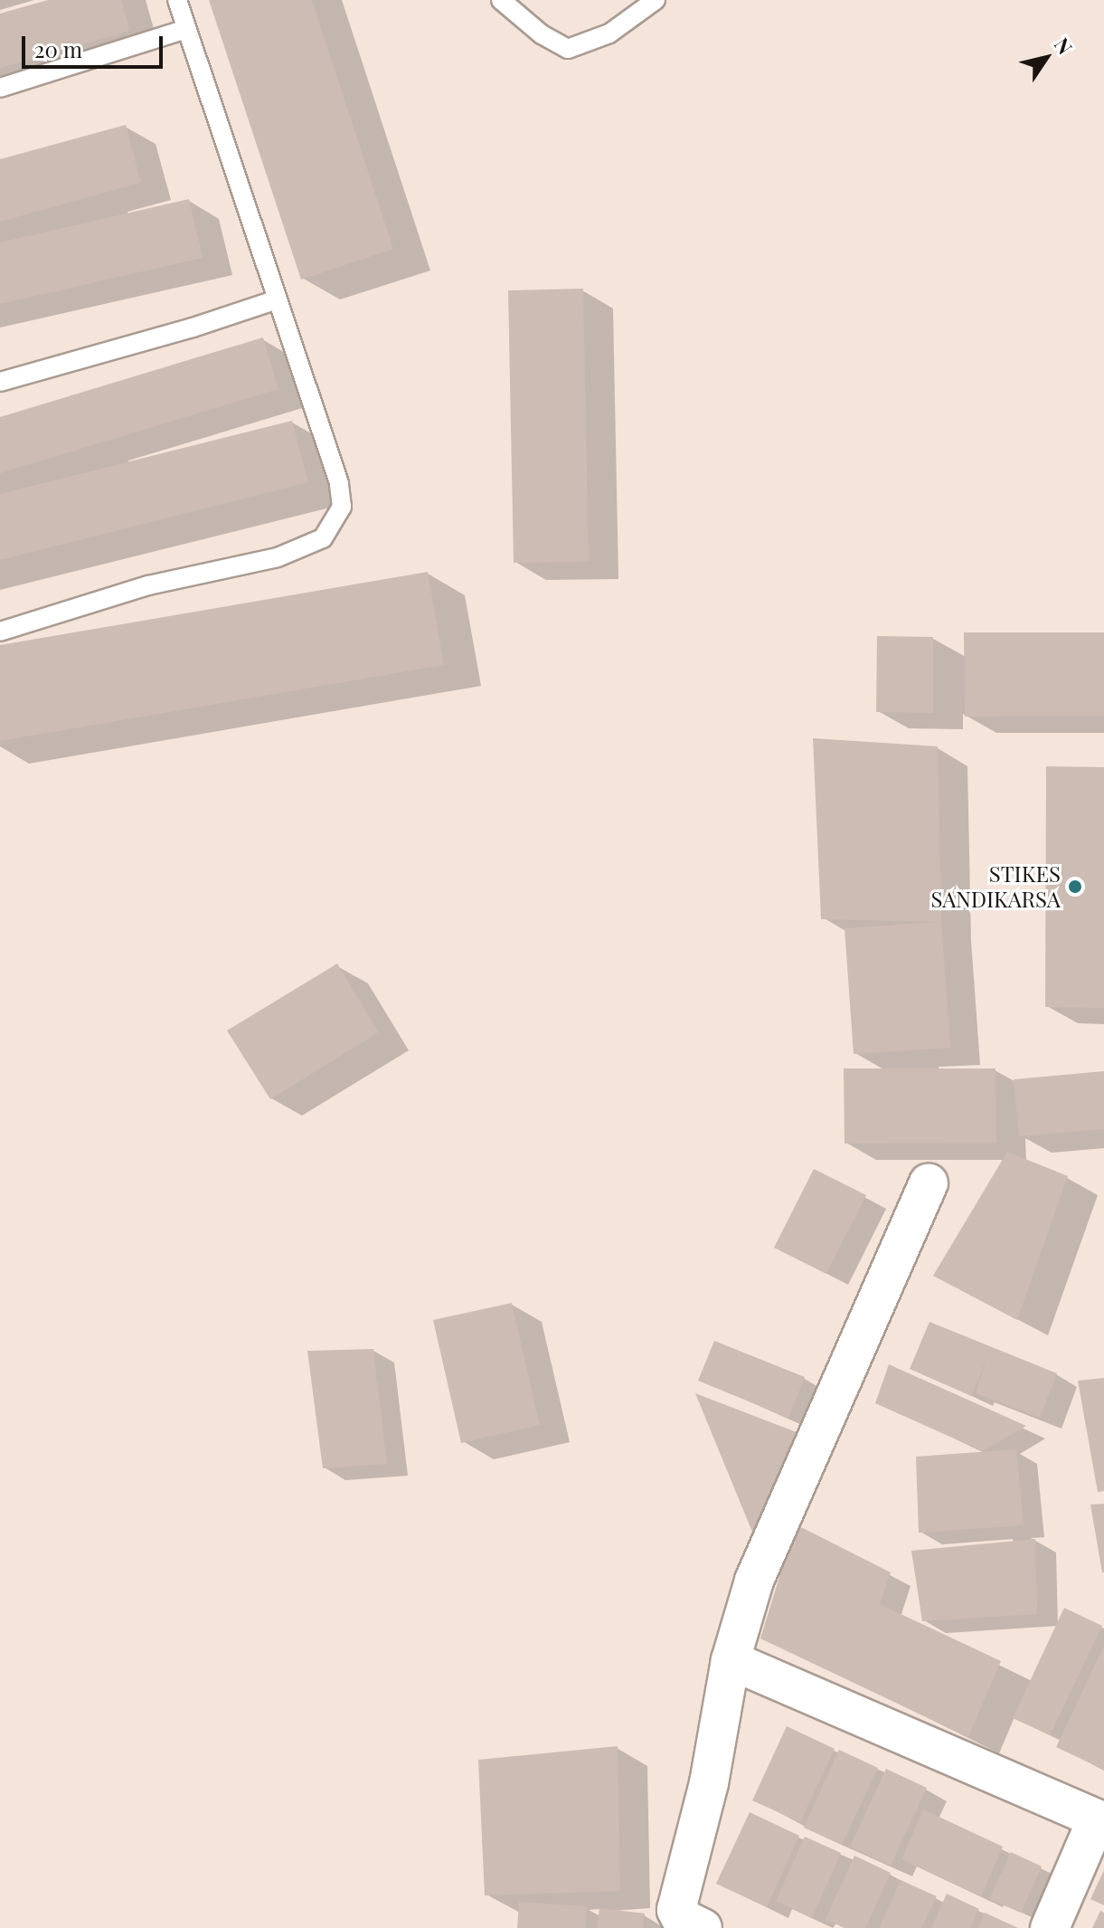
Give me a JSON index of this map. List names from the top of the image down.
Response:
{
  "places": ["STIKES SANDIKARSA"],
  "scale_bar": "20 m",
  "north": "top right"
}
